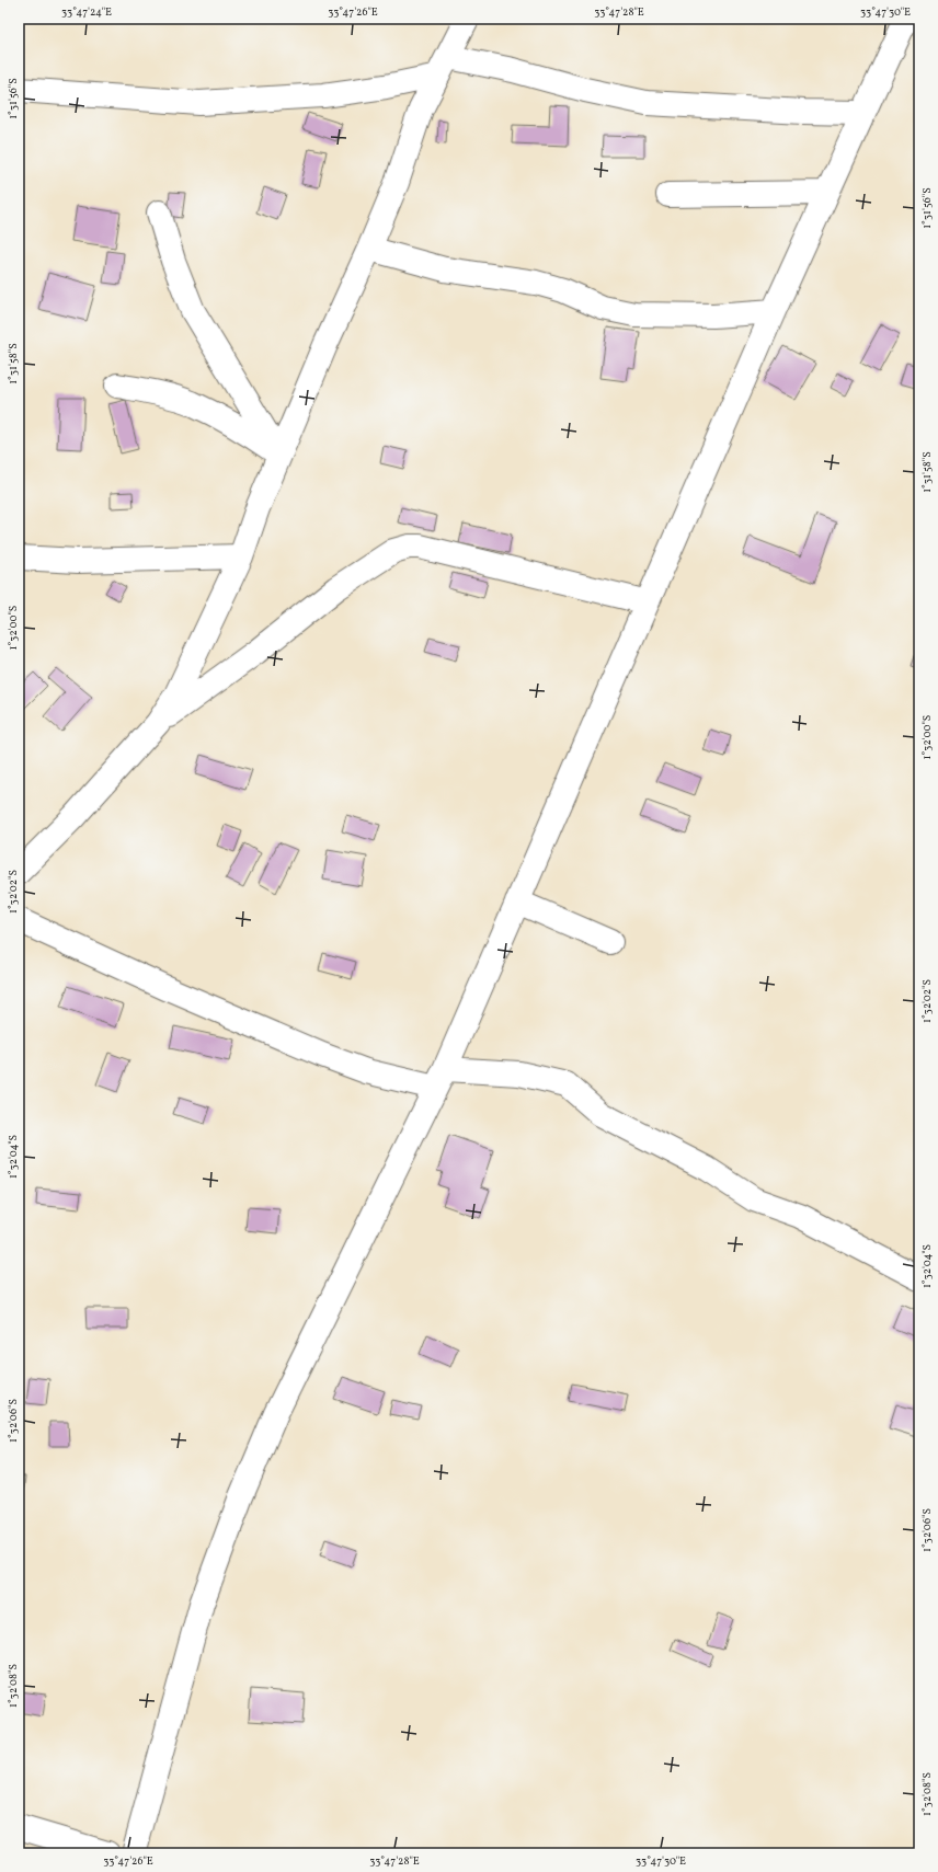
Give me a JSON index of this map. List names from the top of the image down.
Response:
{
  "coordinates": [
    "33°47'24\"E",
    "33°47'26\"E",
    "33°47'28\"E",
    "33°47'30\"E",
    "1°31'56\"S",
    "1°31'58\"S",
    "1°32'00\"S",
    "1°32'02\"S",
    "1°32'04\"S",
    "1°32'06\"S",
    "1°32'08\"S"
  ]
}
